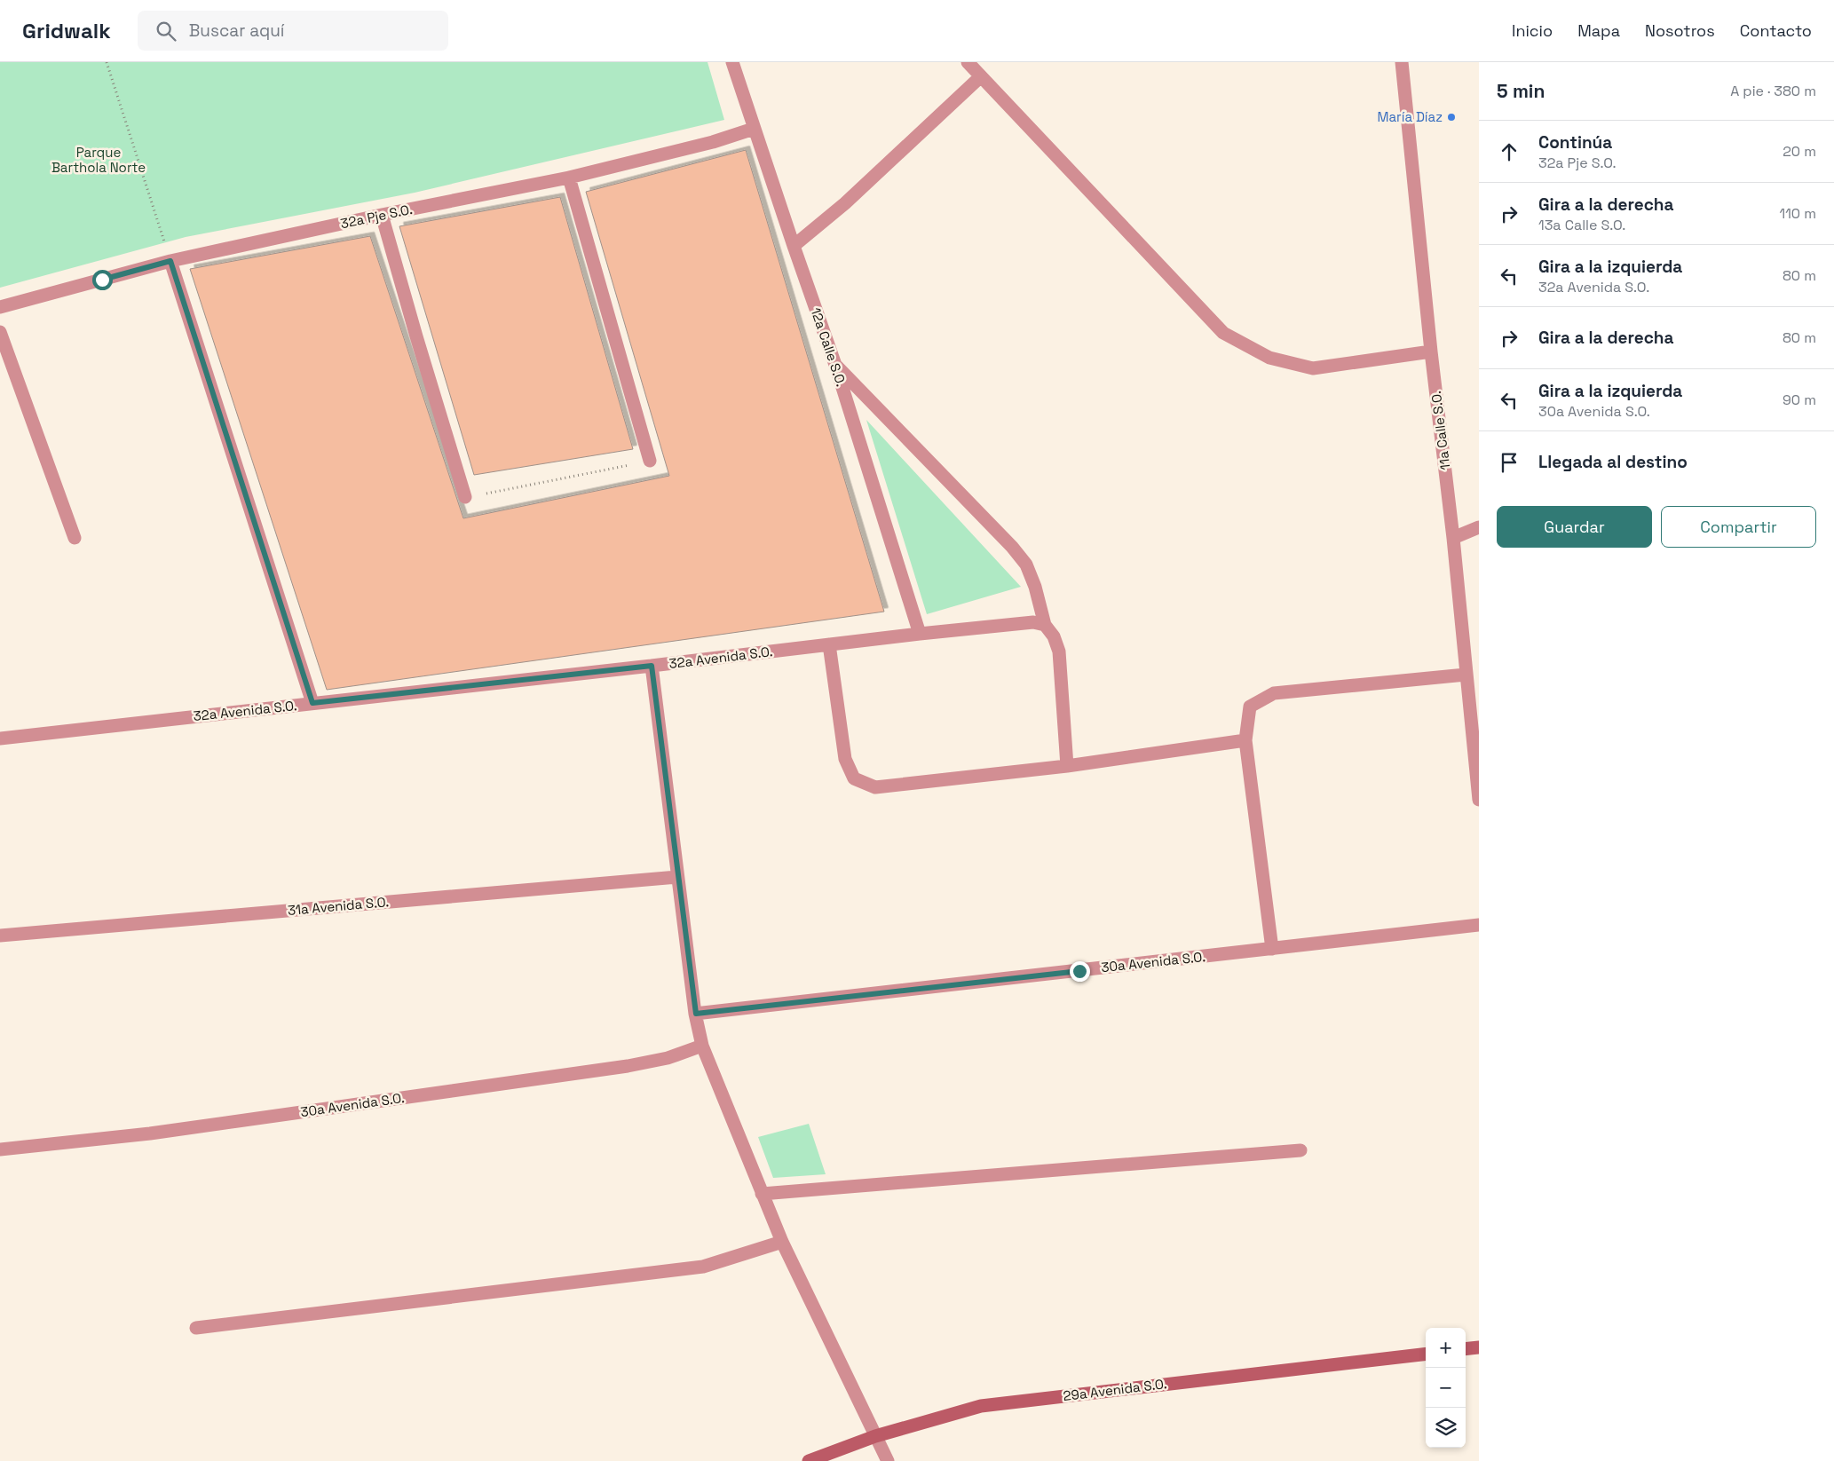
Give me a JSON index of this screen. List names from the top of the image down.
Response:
{
  "streets": {
    "street": [
      "32a Pje S.O.",
      "12a Calle S.O.",
      "11a Calle S.O.",
      "32a Avenida S.O.",
      "31a Avenida S.O.",
      "30a Avenida S.O.",
      "29a Avenida S.O."
    ]
  },
  "crossings": [
    ["32a Pje S.O.", "12a Calle S.O."],
    ["12a Calle S.O.", "32a Avenida S.O."]
  ],
  "parks": ["Parque Barthola Norte"],
  "places": ["María Díaz"],
  "page": {
    "header": "Gridwalk",
    "search": "Buscar aquí",
    "nav": [
      "Inicio",
      "Mapa",
      "Nosotros",
      "Contacto"
    ],
    "heading": ["5 min", "A pie · 380 m"],
    "list": [
      ["Continúa", "32a Pje S.O.", "20 m"],
      ["Gira a la derecha", "13a Calle S.O.", "110 m"],
      ["Gira a la izquierda", "32a Avenida S.O.", "80 m"],
      ["Gira a la derecha", "80 m"],
      ["Gira a la izquierda", "30a Avenida S.O.", "90 m"],
      "Llegada al destino"
    ],
    "buttons": ["Guardar", "Compartir"],
    "map_buttons": ["+", "−"]
  }
}
